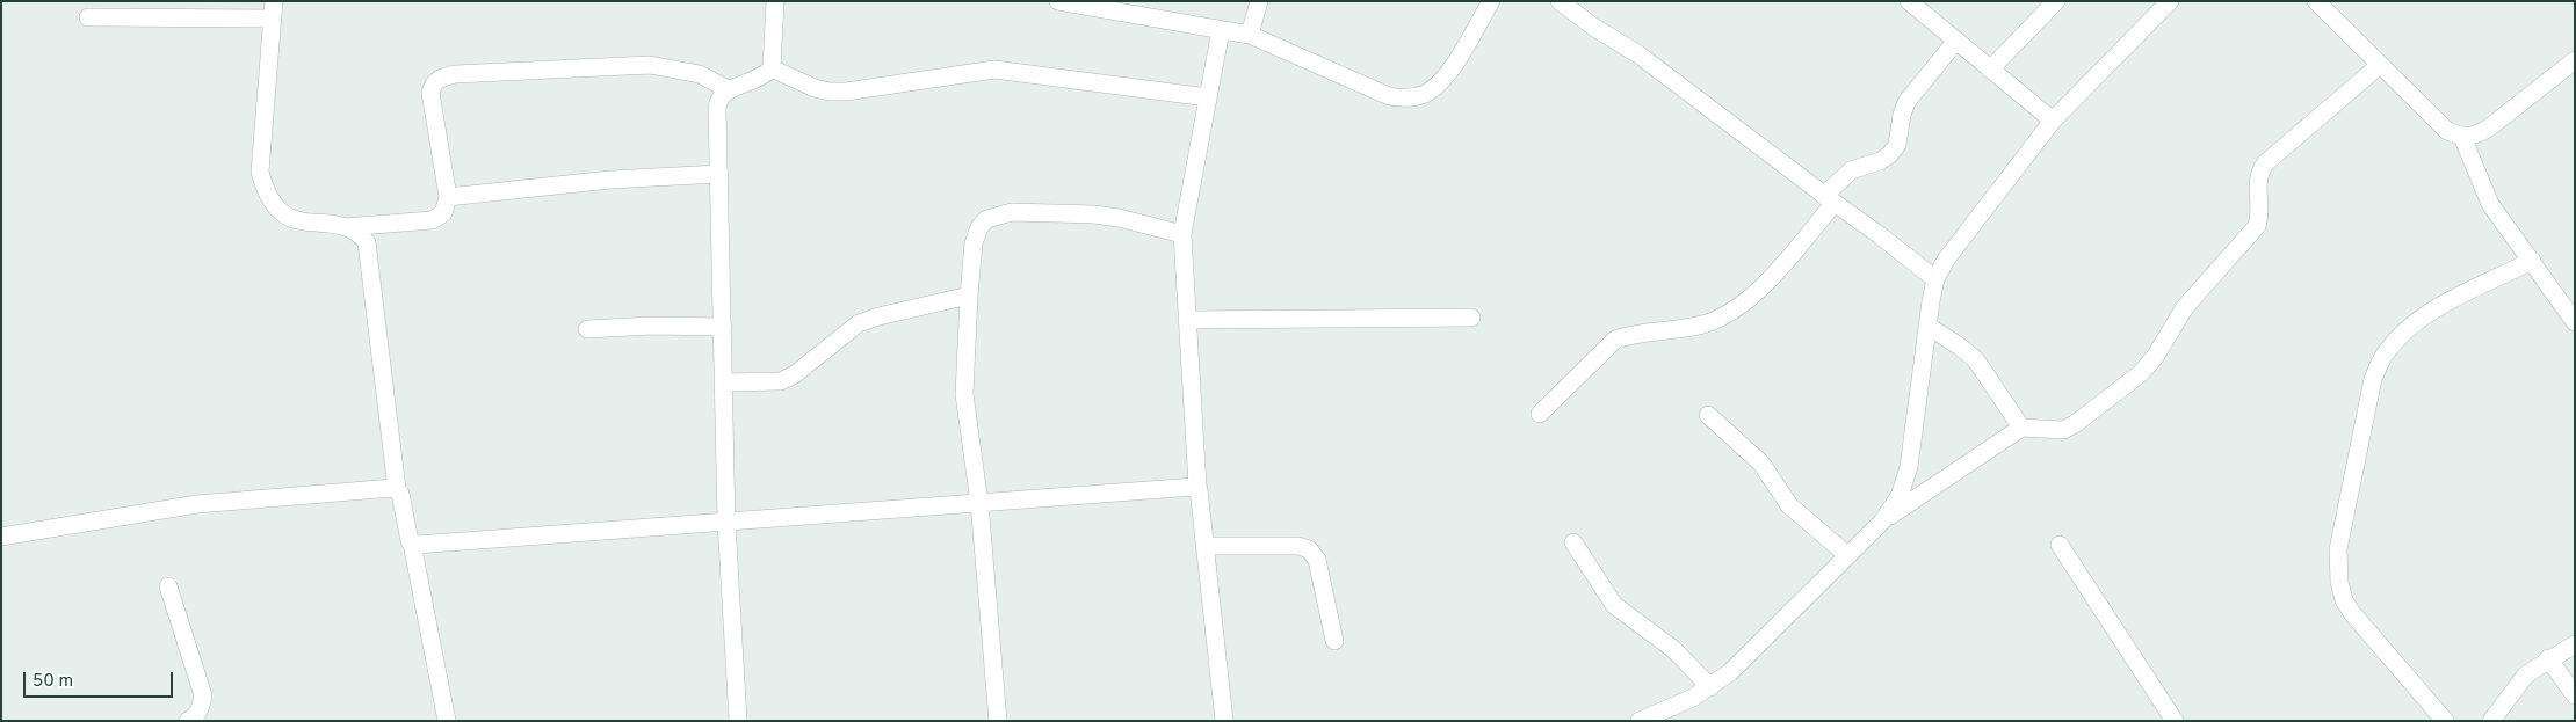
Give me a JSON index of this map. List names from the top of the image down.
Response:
{
  "scale_bar": "50 m"
}
